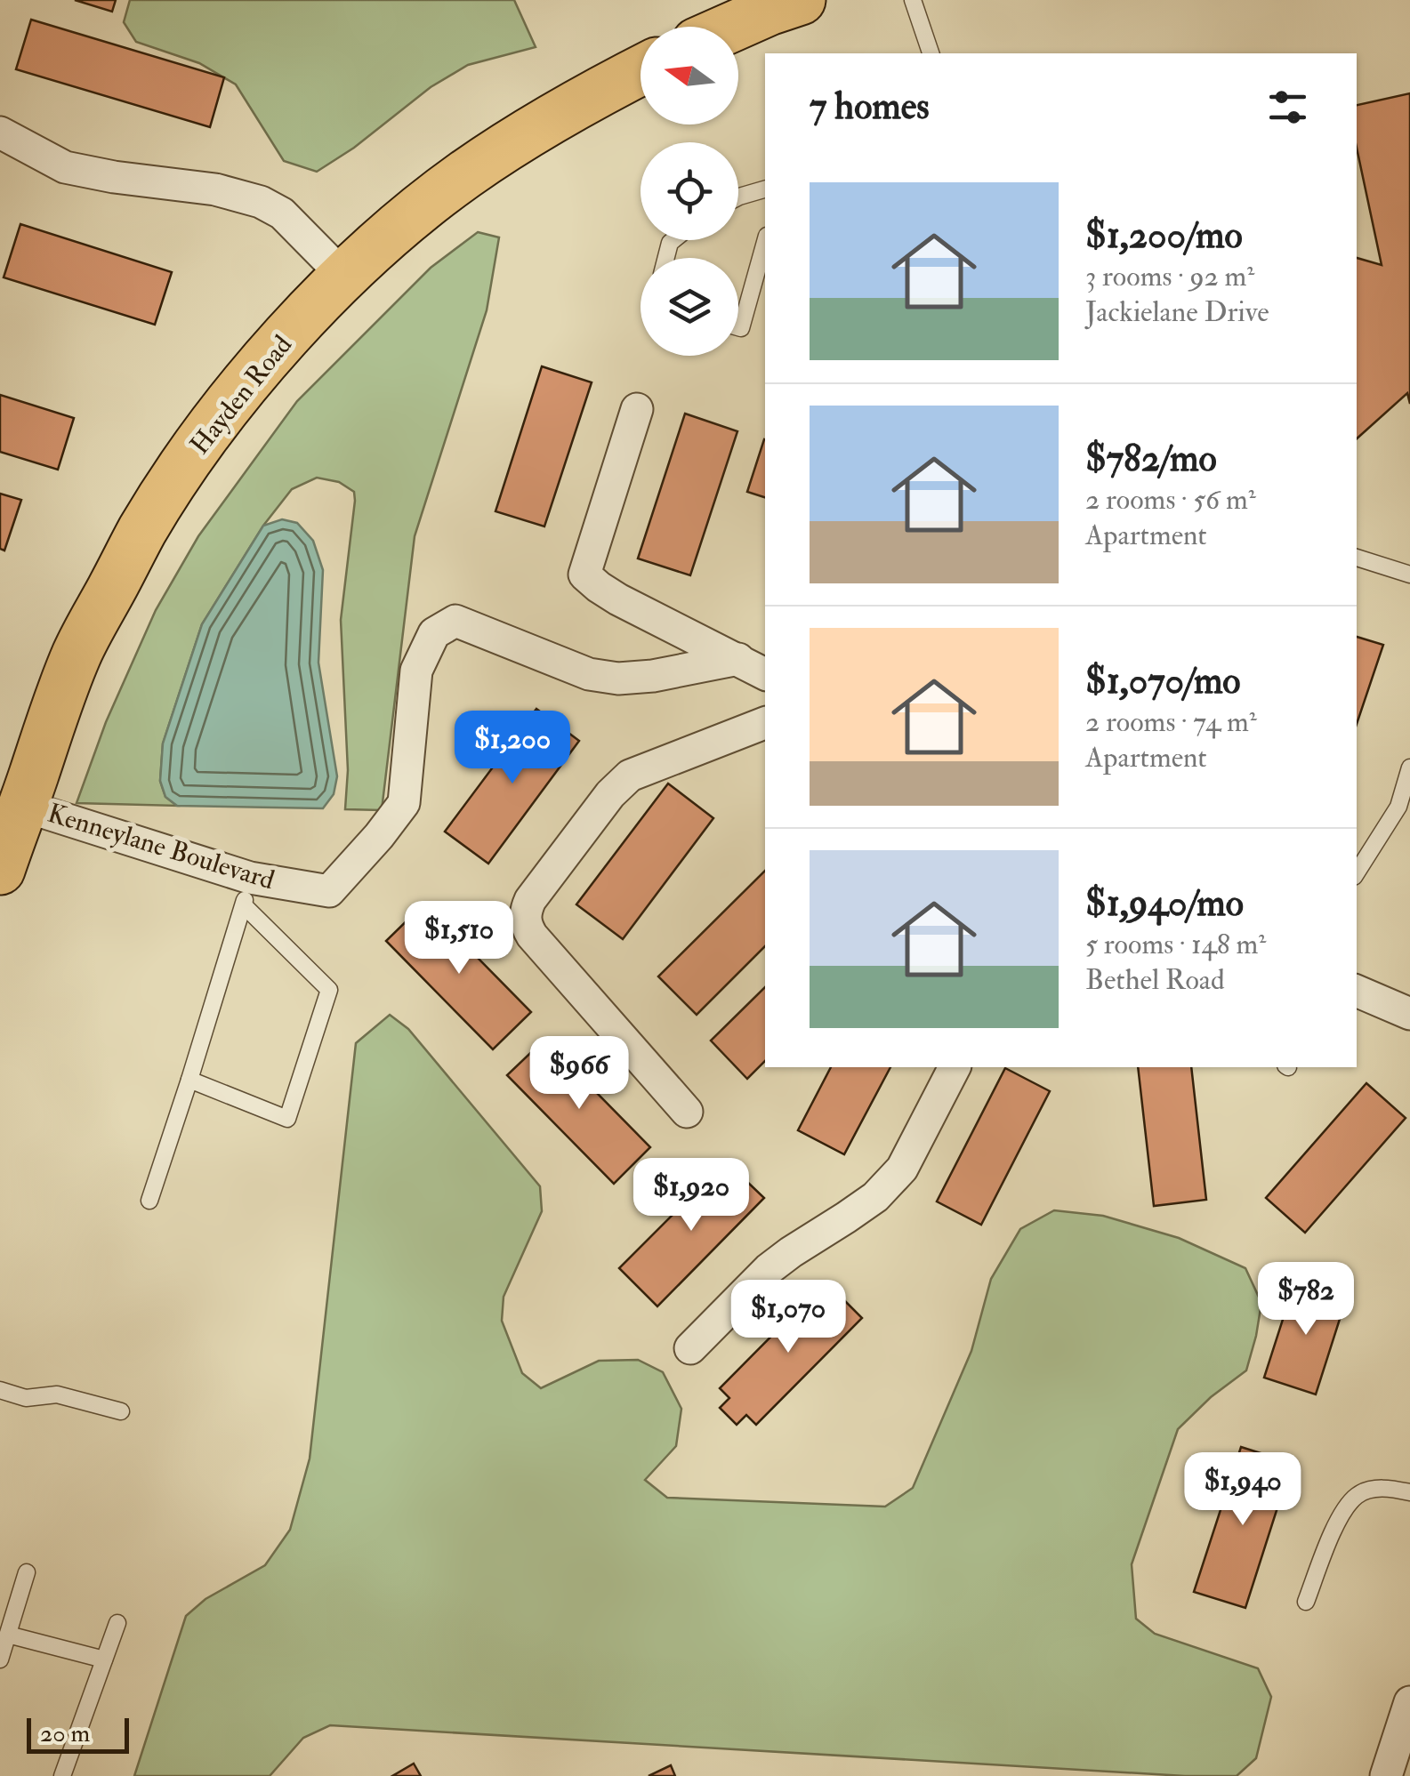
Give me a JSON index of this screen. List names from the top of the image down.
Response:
{
  "streets": {
    "main road": ["Hayden Road"],
    "street": ["Kenneylane Boulevard"]
  },
  "crossings": [
    ["Hayden Road", "Kenneylane Boulevard"]
  ],
  "scale_bar": "20 m",
  "north": "left",
  "page": {
    "heading": "7 homes",
    "list": [
      {
        "name": "$1,200/mo",
        "note": "3 rooms · 92 m² · Jackielane Drive"
      },
      {
        "name": "$782/mo",
        "note": "2 rooms · 56 m² · Apartment"
      },
      {
        "name": "$1,070/mo",
        "note": "2 rooms · 74 m² · Apartment"
      },
      {
        "name": "$1,940/mo",
        "note": "5 rooms · 148 m² · Bethel Road"
      }
    ],
    "price": [
      "$1,200",
      "$1,510",
      "$966",
      "$1,920",
      "$782",
      "$1,070",
      "$1,940"
    ],
    "scale": "20 m"
  }
}
